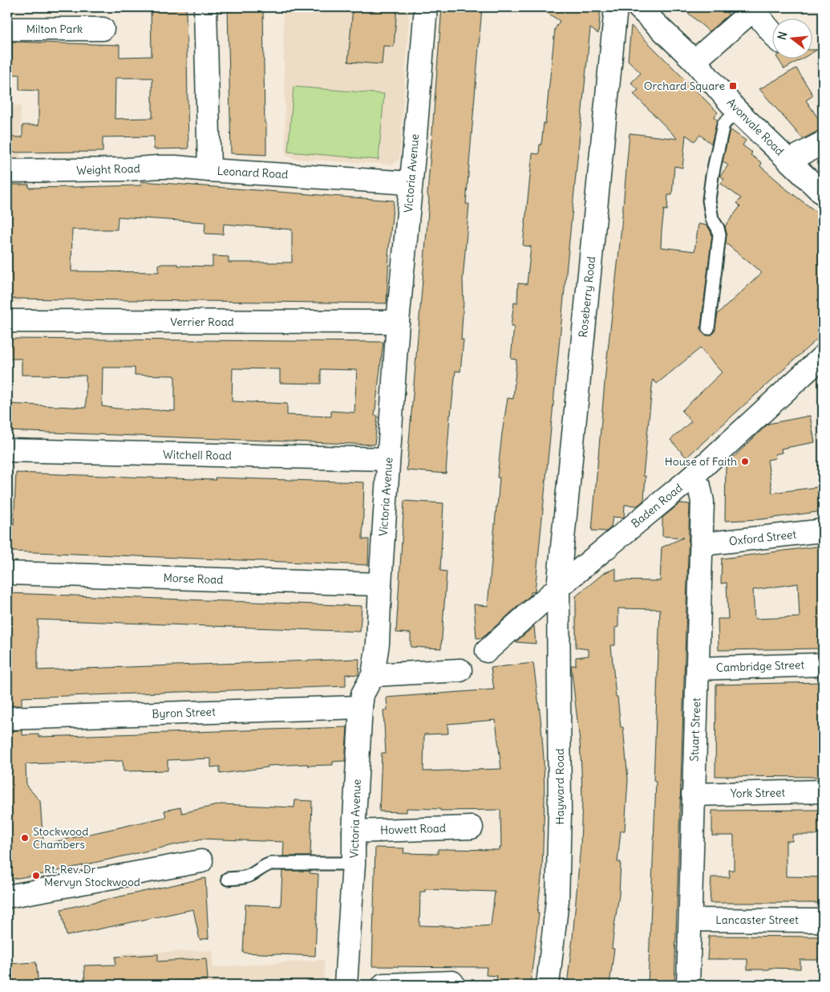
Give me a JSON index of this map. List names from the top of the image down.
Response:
{
  "streets": {
    "street": [
      "Milton Park",
      "Avonvale Road",
      "Weight Road",
      "Leonard Road",
      "Victoria Avenue",
      "Roseberry Road",
      "Verrier Road",
      "Witchell Road",
      "Baden Road",
      "Oxford Street",
      "Morse Road",
      "Cambridge Street",
      "Byron Street",
      "Stuart Street",
      "Hayward Road",
      "York Street",
      "Howett Road",
      "Lancaster Street"
    ]
  },
  "crossings": [
    ["Weight Road", "Leonard Road"],
    ["Leonard Road", "Victoria Avenue"],
    ["Victoria Avenue", "Verrier Road"],
    ["Victoria Avenue", "Witchell Road"],
    ["Victoria Avenue", "Morse Road"],
    ["Victoria Avenue", "Byron Street"],
    ["Victoria Avenue", "Howett Road"],
    ["Roseberry Road", "Baden Road"],
    ["Roseberry Road", "Hayward Road"],
    ["Baden Road", "Stuart Street"],
    ["Baden Road", "Hayward Road"],
    ["Oxford Street", "Stuart Street"],
    ["Cambridge Street", "Stuart Street"],
    ["Stuart Street", "York Street"],
    ["Stuart Street", "Lancaster Street"]
  ],
  "places": {
    "transit": ["Orchard Square"],
    "other": ["House of Faith", "Stockwood Chambers", "Rt. Rev. Dr Mervyn Stockwood"]
  },
  "north": "left"
}
